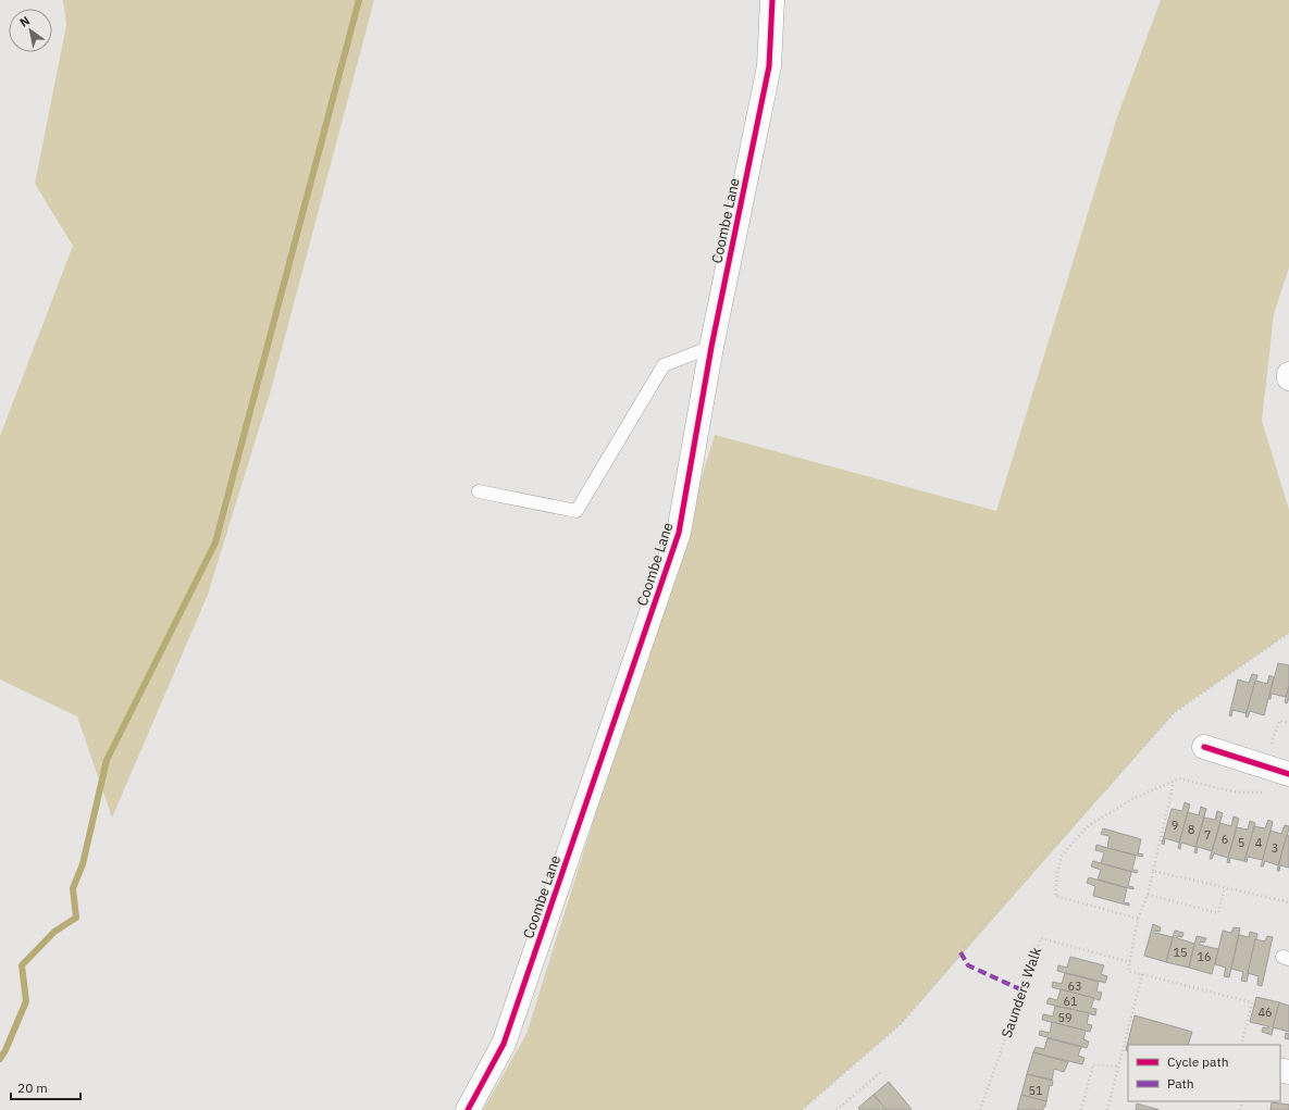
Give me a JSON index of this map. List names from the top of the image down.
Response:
{
  "streets": {
    "street": ["Coombe Lane"],
    "path": ["Saunders Walk"]
  },
  "house_numbers": [
    "9",
    "8",
    "7",
    "6",
    "5",
    "4",
    "3",
    "15",
    "16",
    "63",
    "61",
    "46",
    "59",
    "51"
  ],
  "legend": ["Cycle path", "Path"],
  "scale_bar": "20 m",
  "north": "top left"
}
